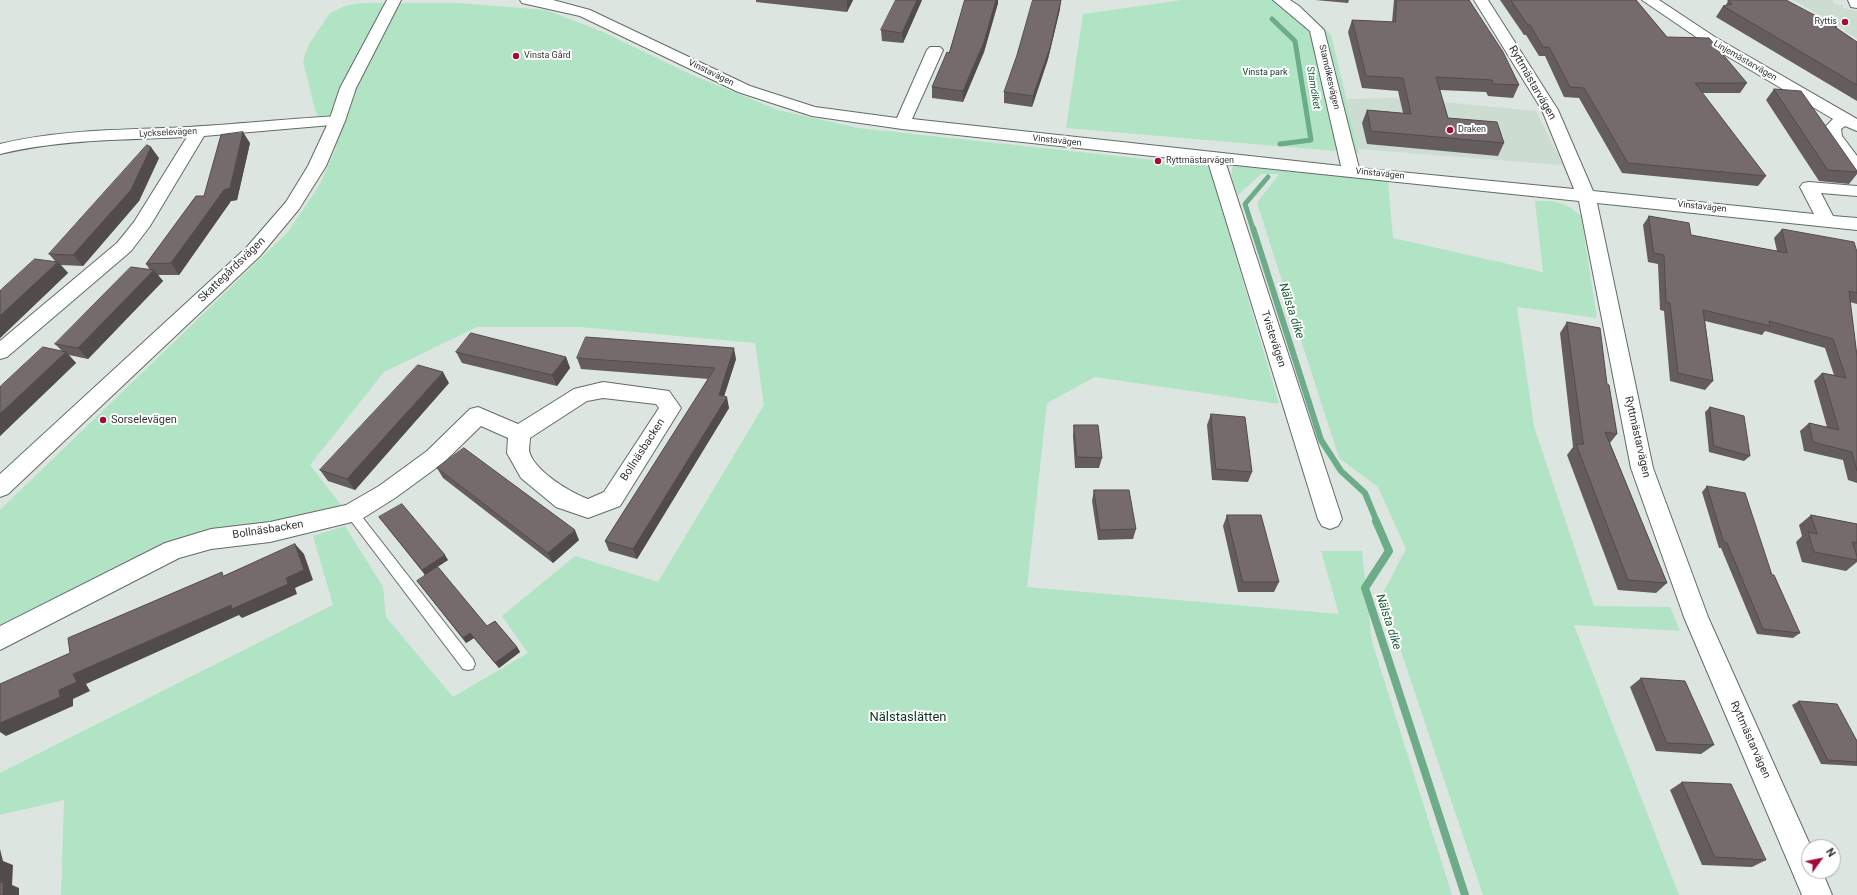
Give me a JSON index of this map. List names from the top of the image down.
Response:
{
  "streets": {
    "street": [
      "Linjemästarvägen",
      "Vinstavägen",
      "Stamdikesvägen",
      "Ryttmästarvägen",
      "Lyckselevägen",
      "Skattegårdsvägen",
      "Tvistevägen",
      "Bollnäsbacken"
    ]
  },
  "crossings": [
    ["Vinstavägen", "Stamdikesvägen"],
    ["Vinstavägen", "Ryttmästarvägen"],
    ["Vinstavägen", "Tvistevägen"],
    ["Lyckselevägen", "Skattegårdsvägen"]
  ],
  "water": ["Stamdiket", "Nälsta dike"],
  "parks": ["Vinsta park", "Nälstaslätten"],
  "places": [
    "Ryttis",
    "Vinsta Gård",
    "Draken",
    "Ryttmästarvägen",
    "Sorselevägen"
  ],
  "north": "top right"
}
